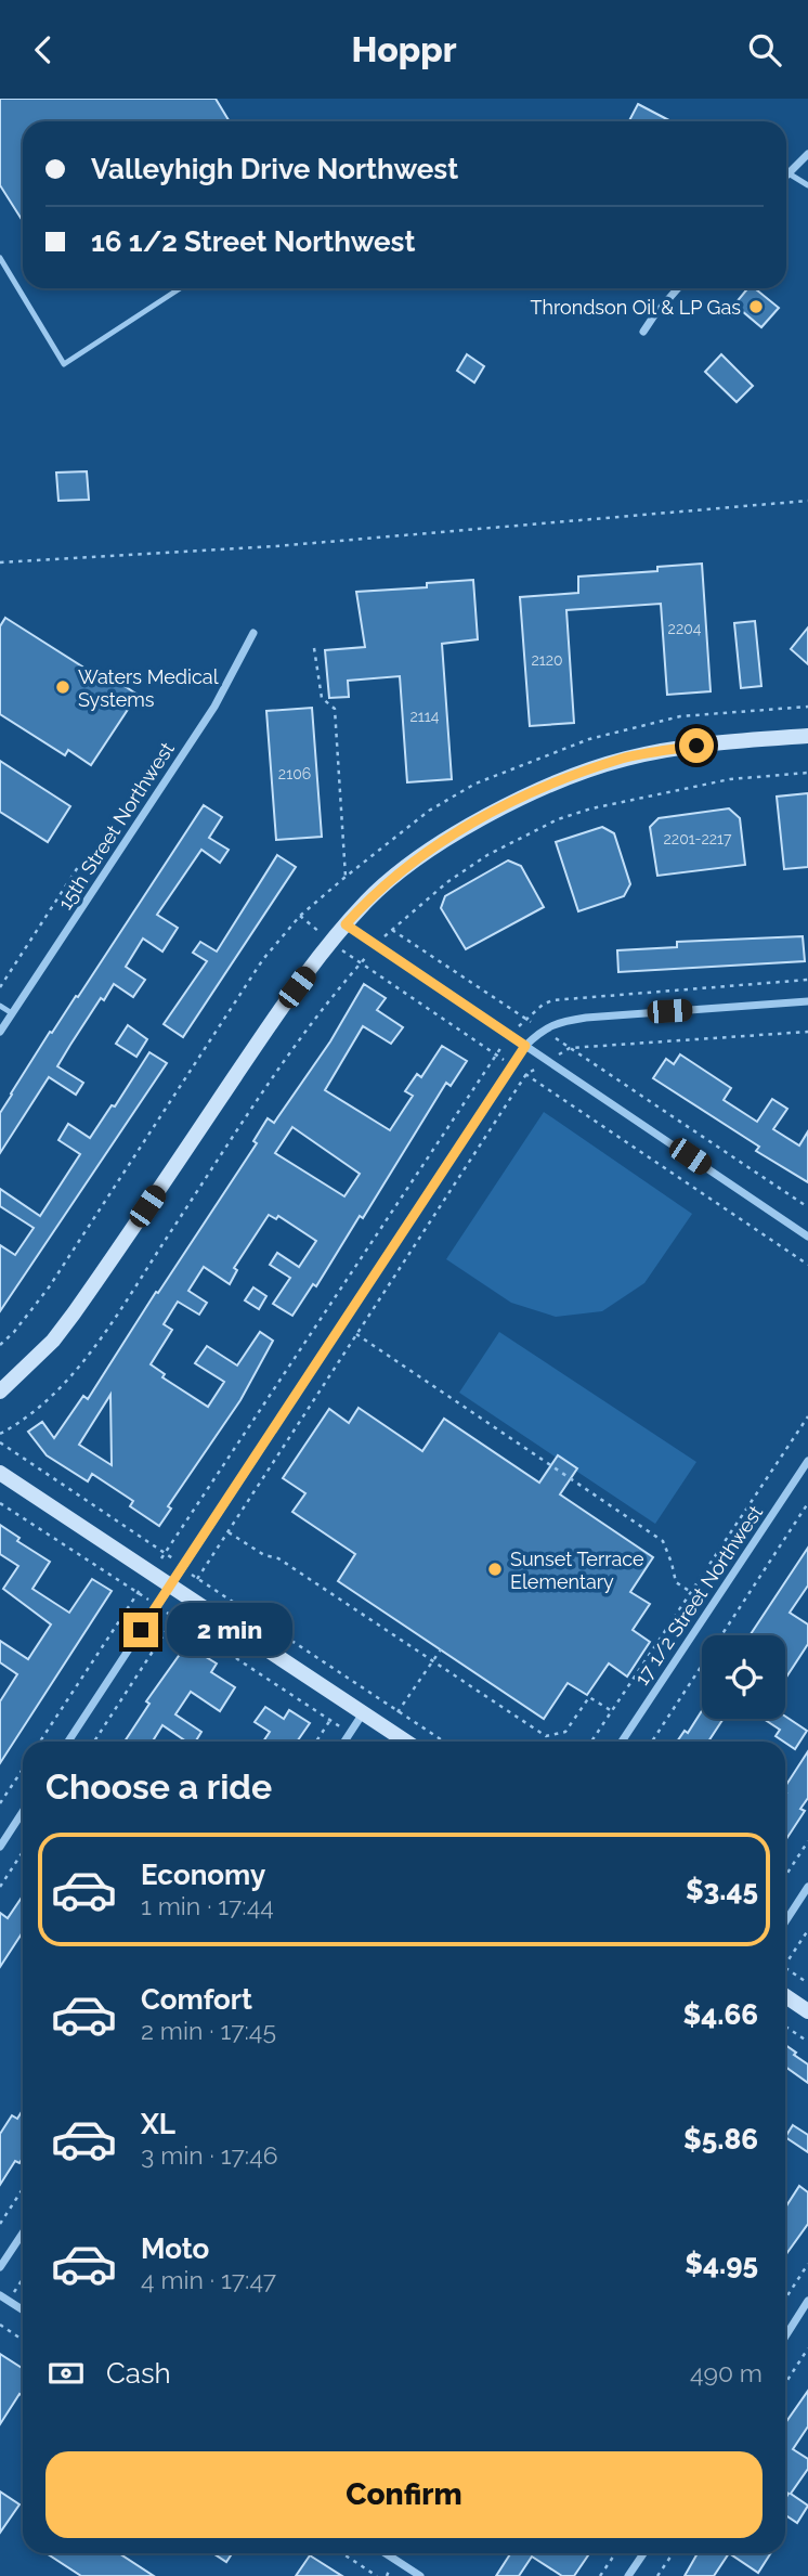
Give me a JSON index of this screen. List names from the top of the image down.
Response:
{
  "streets": {
    "street": ["15th Street Northwest", "17 1/2 Street Northwest"]
  },
  "places": ["Throndson Oil & LP Gas", "Waters Medical Systems", "Sunset Terrace Elementary"],
  "house_numbers": [
    "2204",
    "2120",
    "2114",
    "2106",
    "2201-2217"
  ],
  "page": {
    "header": "Hoppr",
    "banner": ["Valleyhigh Drive Northwest", "16 1/2 Street Northwest"],
    "bubble": "2 min",
    "heading": "Choose a ride",
    "list": [
      {
        "name": "Economy",
        "note": "1 min · 17:44",
        "value": "$3.45"
      },
      {
        "name": "Comfort",
        "note": "2 min · 17:45",
        "value": "$4.66"
      },
      {
        "name": "XL",
        "note": "3 min · 17:46",
        "value": "$5.86"
      },
      {
        "name": "Moto",
        "note": "4 min · 17:47",
        "value": "$4.95"
      }
    ],
    "pay": ["Cash", "490 m"],
    "buttons": "Confirm"
  }
}
